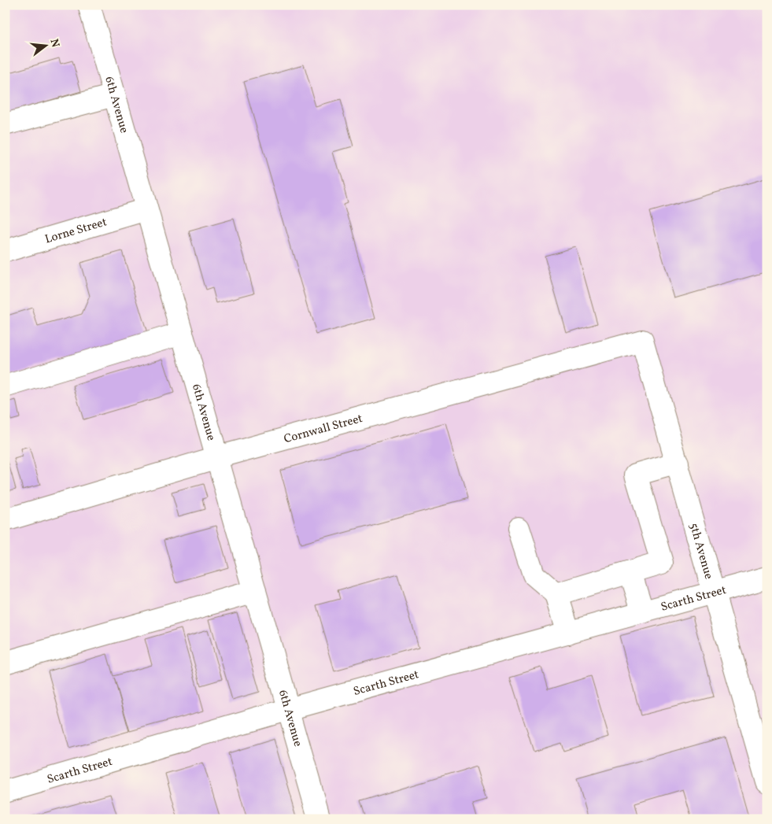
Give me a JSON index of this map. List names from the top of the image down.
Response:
{
  "streets": {
    "street": [
      "6th Avenue",
      "Lorne Street",
      "Cornwall Street",
      "5th Avenue",
      "Scarth Street"
    ]
  },
  "crossings": [
    ["6th Avenue", "Lorne Street"],
    ["6th Avenue", "Cornwall Street"],
    ["6th Avenue", "Scarth Street"],
    ["Cornwall Street", "5th Avenue"],
    ["5th Avenue", "Scarth Street"]
  ],
  "north": "right"
}
